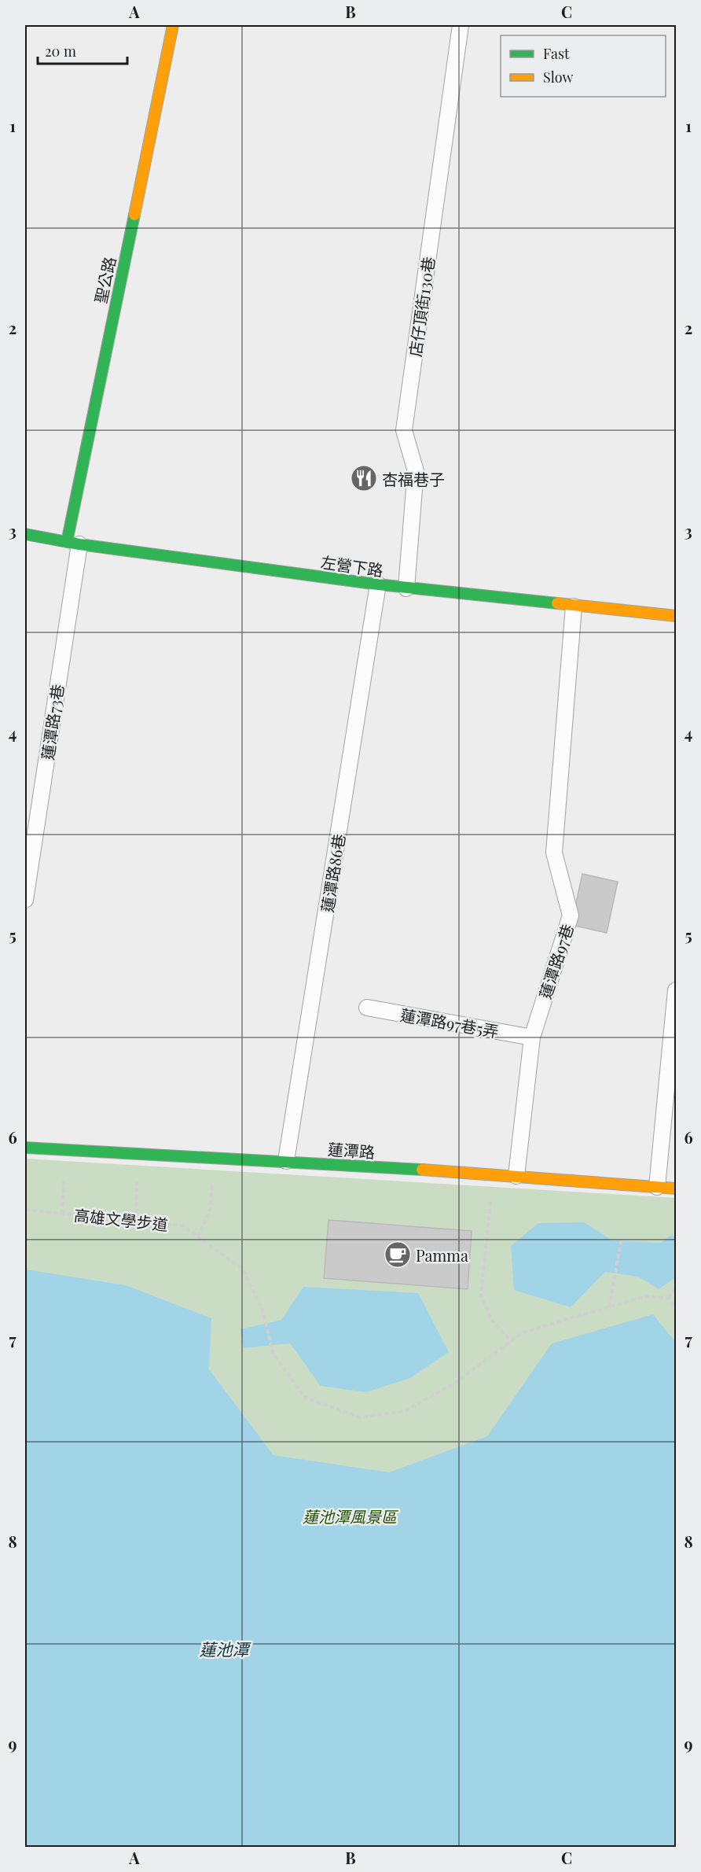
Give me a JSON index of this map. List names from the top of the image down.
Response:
{
  "streets": {
    "street": ["聖公路", "左營下路", "蓮潭路"],
    "lane": [
      "店仔頂街130巷",
      "蓮潭路73巷",
      "蓮潭路86巷",
      "蓮潭路97巷",
      "蓮潭路97巷5弄"
    ],
    "path": ["高雄文學步道"]
  },
  "crossings": [
    ["聖公路", "左營下路"],
    ["聖公路", "蓮潭路73巷"],
    ["店仔頂街130巷", "左營下路"],
    ["左營下路", "蓮潭路73巷"],
    ["左營下路", "蓮潭路86巷"],
    ["左營下路", "蓮潭路97巷"],
    ["蓮潭路86巷", "蓮潭路"],
    ["蓮潭路97巷", "蓮潭路97巷5弄"],
    ["蓮潭路97巷", "蓮潭路"]
  ],
  "water": ["蓮池潭"],
  "parks": ["蓮池潭風景區"],
  "places": {
    "restaurant": ["杏福巷子"],
    "cafe": ["Pamma"]
  },
  "legend": ["Fast", "Slow"],
  "scale_bar": "20 m",
  "grid": {
    "columns": ["A", "B", "C"],
    "rows": [
      "1",
      "2",
      "3",
      "4",
      "5",
      "6",
      "7",
      "8",
      "9"
    ]
  }
}
